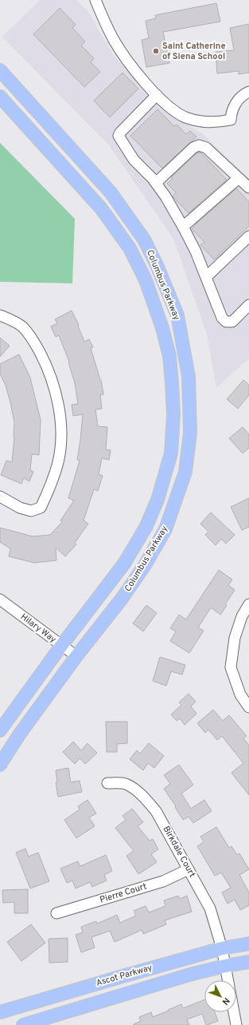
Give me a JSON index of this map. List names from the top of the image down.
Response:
{
  "streets": {
    "main road": ["Columbus Parkway", "Ascot Parkway"],
    "street": ["Hilary Way", "Birkdale Court", "Pierre Court"]
  },
  "crossings": [
    ["Columbus Parkway", "Hilary Way"],
    ["Birkdale Court", "Pierre Court"],
    ["Birkdale Court", "Ascot Parkway"]
  ],
  "places": ["Saint Catherine of Siena School"],
  "north": "bottom right"
}
